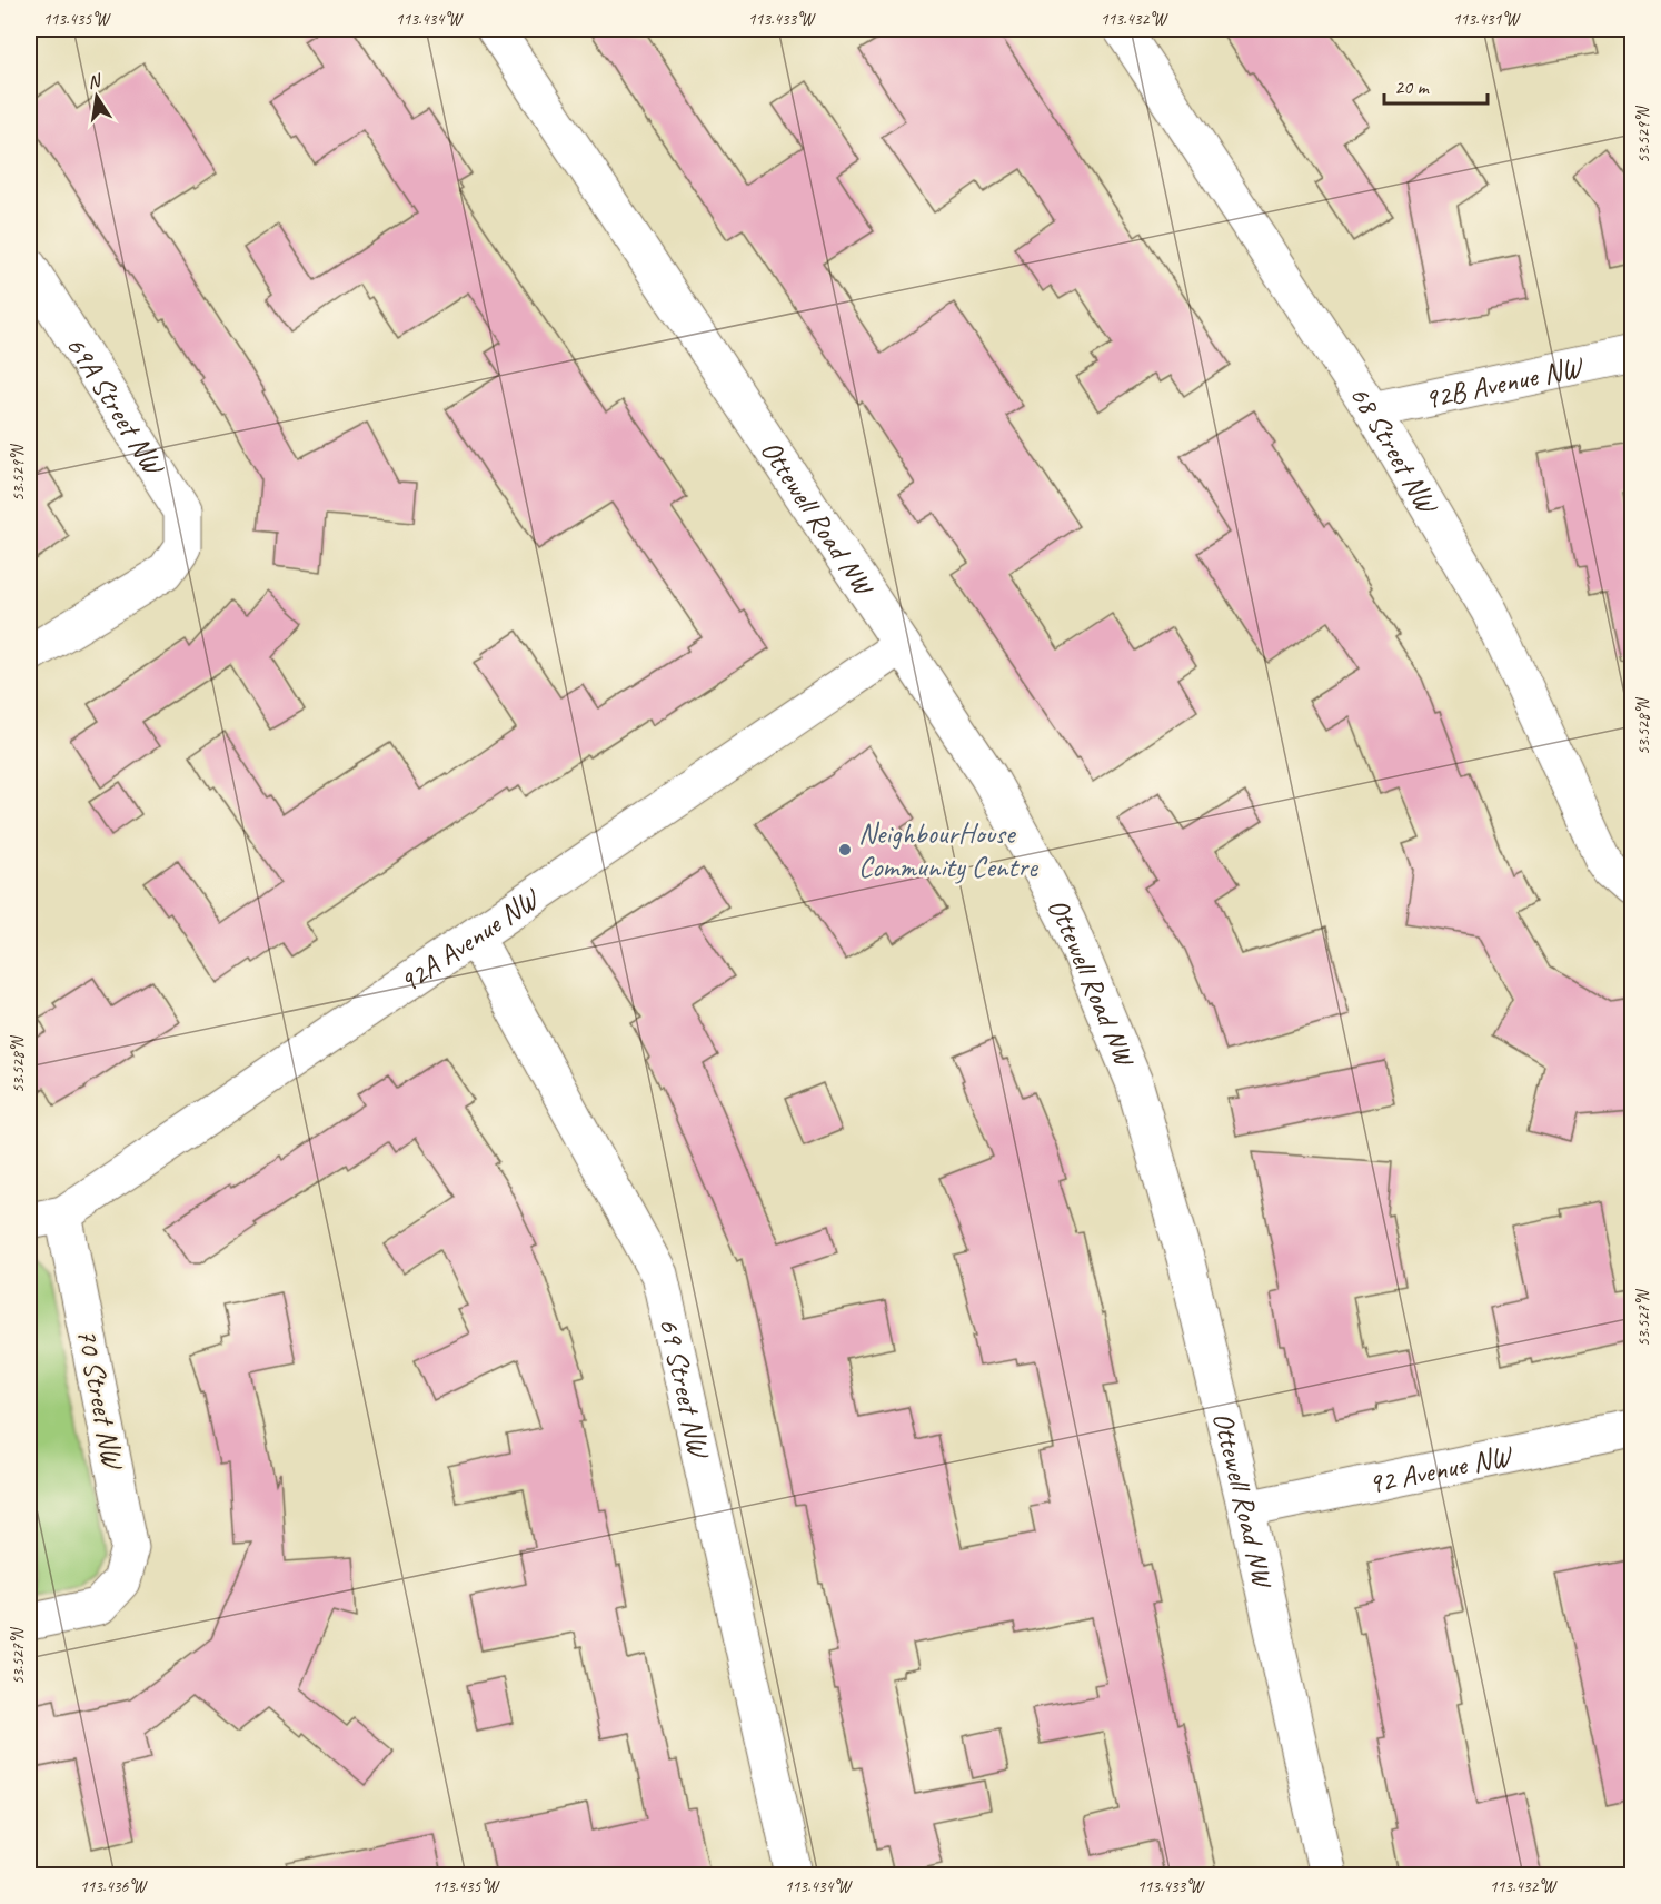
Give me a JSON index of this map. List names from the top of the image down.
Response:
{
  "streets": {
    "street": [
      "92B Avenue NW",
      "69A Street NW",
      "68 Street NW",
      "Ottewell Road NW",
      "92A Avenue NW",
      "69 Street NW",
      "70 Street NW",
      "92 Avenue NW"
    ]
  },
  "crossings": [
    ["92B Avenue NW", "68 Street NW"],
    ["Ottewell Road NW", "92A Avenue NW"],
    ["Ottewell Road NW", "92 Avenue NW"],
    ["92A Avenue NW", "69 Street NW"],
    ["92A Avenue NW", "70 Street NW"]
  ],
  "places": ["NeighbourHouse Community Centre"],
  "scale_bar": "20 m",
  "north": "top",
  "coordinates": [
    "113.435°W",
    "113.434°W",
    "113.433°W",
    "113.432°W",
    "113.431°W",
    "53.529°N",
    "53.528°N",
    "53.527°N",
    "113.436°W"
  ]
}
